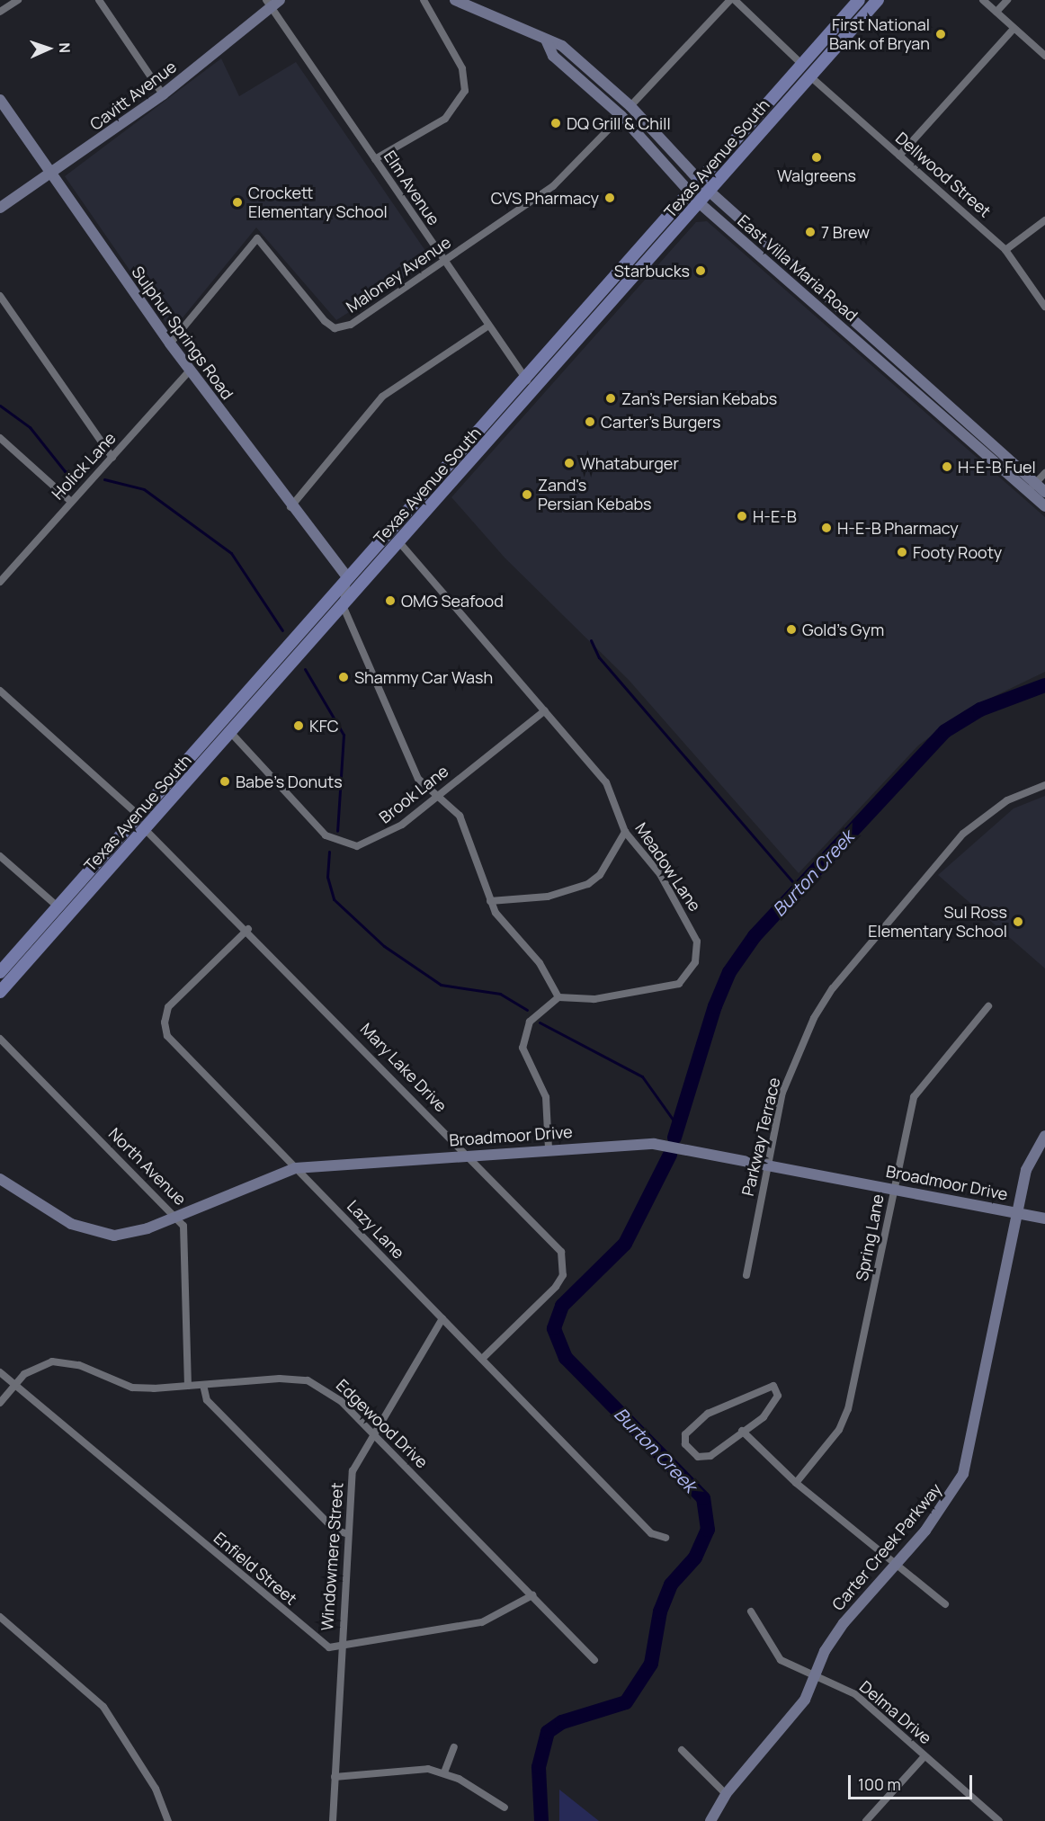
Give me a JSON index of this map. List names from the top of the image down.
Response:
{
  "streets": {
    "main road": ["Texas Avenue South"],
    "street": [
      "Cavitt Avenue",
      "Dellwood Street",
      "Elm Avenue",
      "East Villa Maria Road",
      "Maloney Avenue",
      "Sulphur Springs Road",
      "Holick Lane",
      "Brook Lane",
      "Meadow Lane",
      "Mary Lake Drive",
      "Broadmoor Drive",
      "Parkway Terrace",
      "North Avenue",
      "Lazy Lane",
      "Spring Lane",
      "Edgewood Drive",
      "Carter Creek Parkway",
      "Windowmere Street",
      "Enfield Street",
      "Delma Drive"
    ]
  },
  "crossings": [
    ["Cavitt Avenue", "Elm Avenue"],
    ["Cavitt Avenue", "Sulphur Springs Road"],
    ["Texas Avenue South", "Dellwood Street"],
    ["Texas Avenue South", "Elm Avenue"],
    ["Texas Avenue South", "East Villa Maria Road"],
    ["Texas Avenue South", "Sulphur Springs Road"],
    ["Texas Avenue South", "Brook Lane"],
    ["Texas Avenue South", "Meadow Lane"],
    ["Texas Avenue South", "Mary Lake Drive"],
    ["Elm Avenue", "Maloney Avenue"],
    ["East Villa Maria Road", "Maloney Avenue"],
    ["Maloney Avenue", "Sulphur Springs Road"],
    ["Sulphur Springs Road", "Holick Lane"],
    ["Brook Lane", "Meadow Lane"],
    ["Mary Lake Drive", "Broadmoor Drive"],
    ["Mary Lake Drive", "Lazy Lane"],
    ["Broadmoor Drive", "Parkway Terrace"],
    ["Broadmoor Drive", "North Avenue"],
    ["Broadmoor Drive", "Lazy Lane"],
    ["Broadmoor Drive", "Spring Lane"],
    ["Broadmoor Drive", "Carter Creek Parkway"],
    ["North Avenue", "Edgewood Drive"],
    ["Lazy Lane", "Windowmere Street"],
    ["Edgewood Drive", "Windowmere Street"],
    ["Edgewood Drive", "Enfield Street"],
    ["Carter Creek Parkway", "Delma Drive"],
    ["Windowmere Street", "Enfield Street"]
  ],
  "water": ["Burton Creek"],
  "places": [
    "First National Bank of Bryan",
    "DQ Grill & Chill",
    "Walgreens",
    "CVS Pharmacy",
    "Crockett Elementary School",
    "7 Brew",
    "Starbucks",
    "Zan's Persian Kebabs",
    "Carter's Burgers",
    "Whataburger",
    "H-E-B Fuel",
    "Zand's Persian Kebabs",
    "H-E-B",
    "H-E-B Pharmacy",
    "Footy Rooty",
    "OMG Seafood",
    "Gold's Gym",
    "Shammy Car Wash",
    "KFC",
    "Babe's Donuts",
    "Sul Ross Elementary School"
  ],
  "scale_bar": "100 m",
  "north": "right"
}
